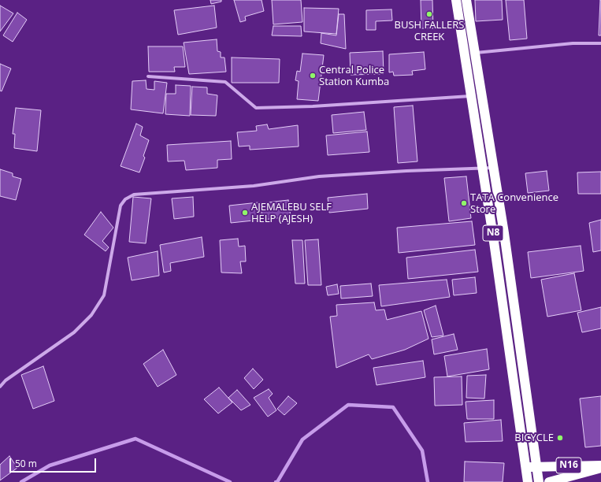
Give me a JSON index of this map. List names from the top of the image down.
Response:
{
  "streets": {
    "highway": ["N8", "N16"]
  },
  "crossings": [
    ["N8", "N16"]
  ],
  "places": [
    "BUSH FALLERS CREEK",
    "Central Police Station Kumba",
    "TATA Convenience Store",
    "AJEMALEBU SELF HELP (AJESH)",
    "BICYCLE"
  ],
  "scale_bar": "50 m"
}
